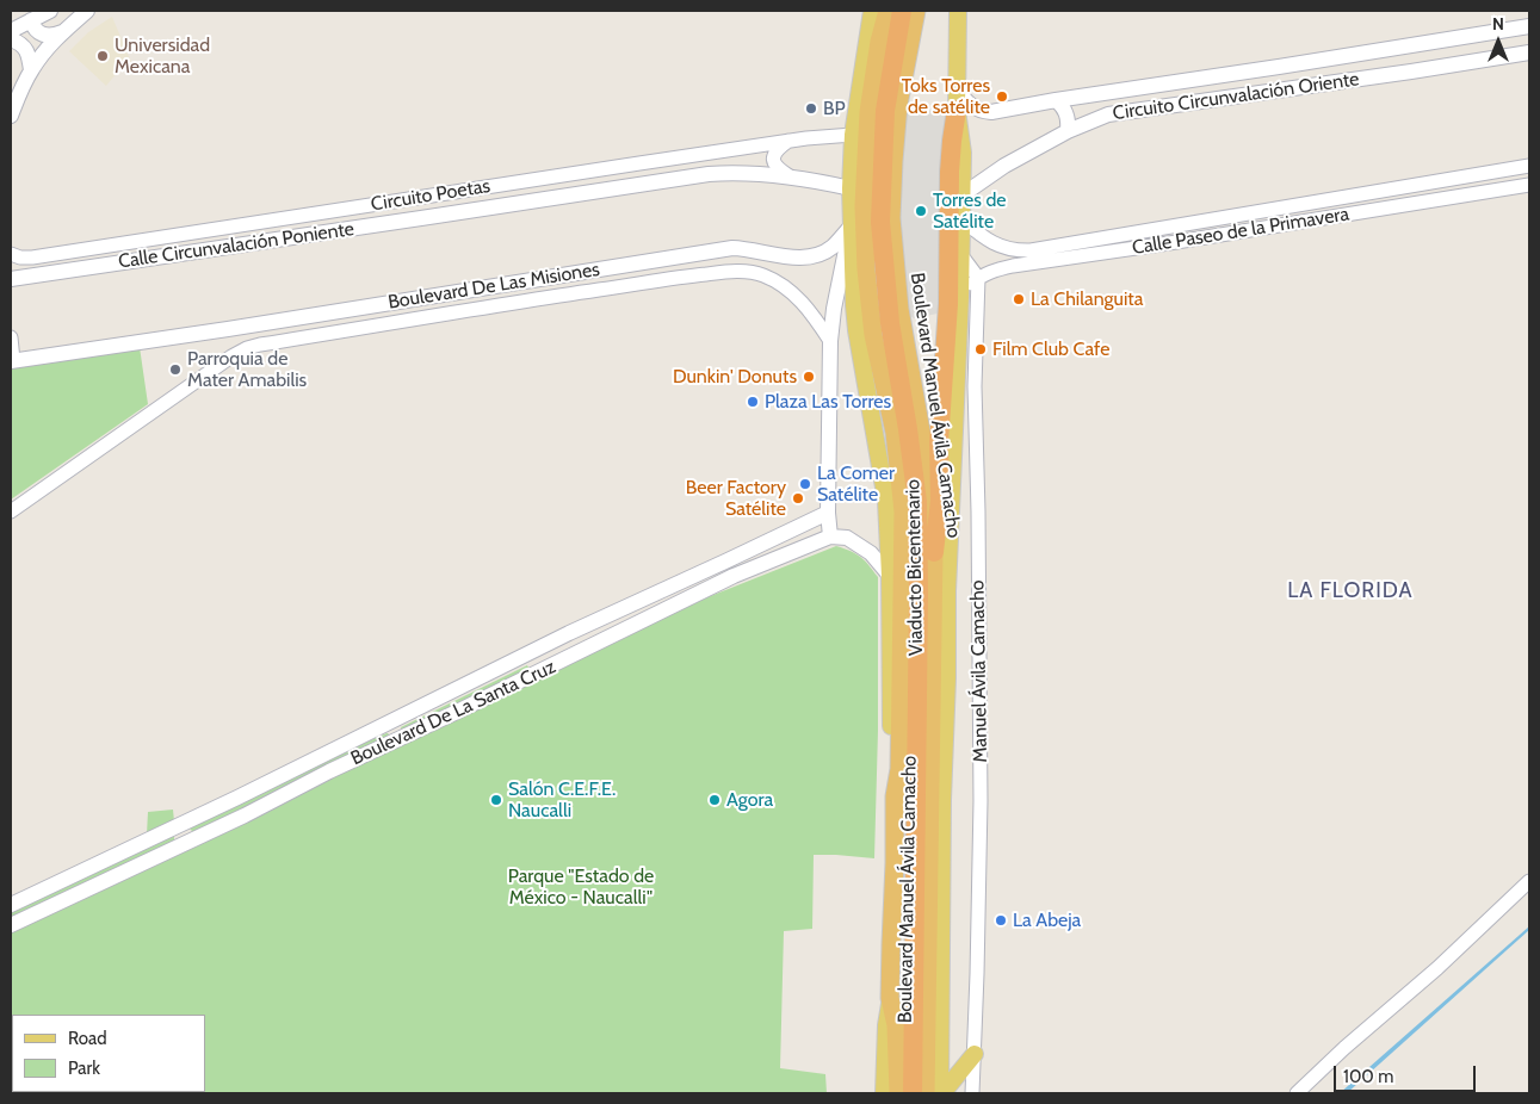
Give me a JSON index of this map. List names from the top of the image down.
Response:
{
  "streets": {
    "highway": ["Boulevard Manuel Ávila Camacho", "Viaducto Bicentenario"],
    "main road": [
      "Circuito Circunvalación Oriente",
      "Calle Circunvalación Poniente",
      "Boulevard De Las Misiones",
      "Boulevard De La Santa Cruz"
    ],
    "street": ["Circuito Poetas", "Calle Paseo de la Primavera", "Manuel Ávila Camacho"]
  },
  "crossings": [
    ["Circuito Circunvalación Oriente", "Boulevard Manuel Ávila Camacho"],
    ["Circuito Poetas", "Boulevard Manuel Ávila Camacho"],
    ["Calle Paseo de la Primavera", "Boulevard Manuel Ávila Camacho"],
    ["Calle Paseo de la Primavera", "Manuel Ávila Camacho"],
    ["Calle Circunvalación Poniente", "Boulevard Manuel Ávila Camacho"],
    ["Boulevard De Las Misiones", "Boulevard Manuel Ávila Camacho"]
  ],
  "districts": ["LA FLORIDA"],
  "parks": ["Parque \"Estado de México - Naucalli\""],
  "places": [
    "Universidad Mexicana",
    "Toks Torres de satélite",
    "BP",
    "Torres de Satélite",
    "La Chilanguita",
    "Film Club Cafe",
    "Parroquia de Mater Amabilis",
    "Dunkin' Donuts",
    "Plaza Las Torres",
    "La Comer Satélite",
    "Beer Factory Satélite",
    "Salón C.E.F.E. Naucalli",
    "Agora",
    "La Abeja"
  ],
  "legend": ["Road", "Park"],
  "scale_bar": "100 m",
  "north": "top"
}
